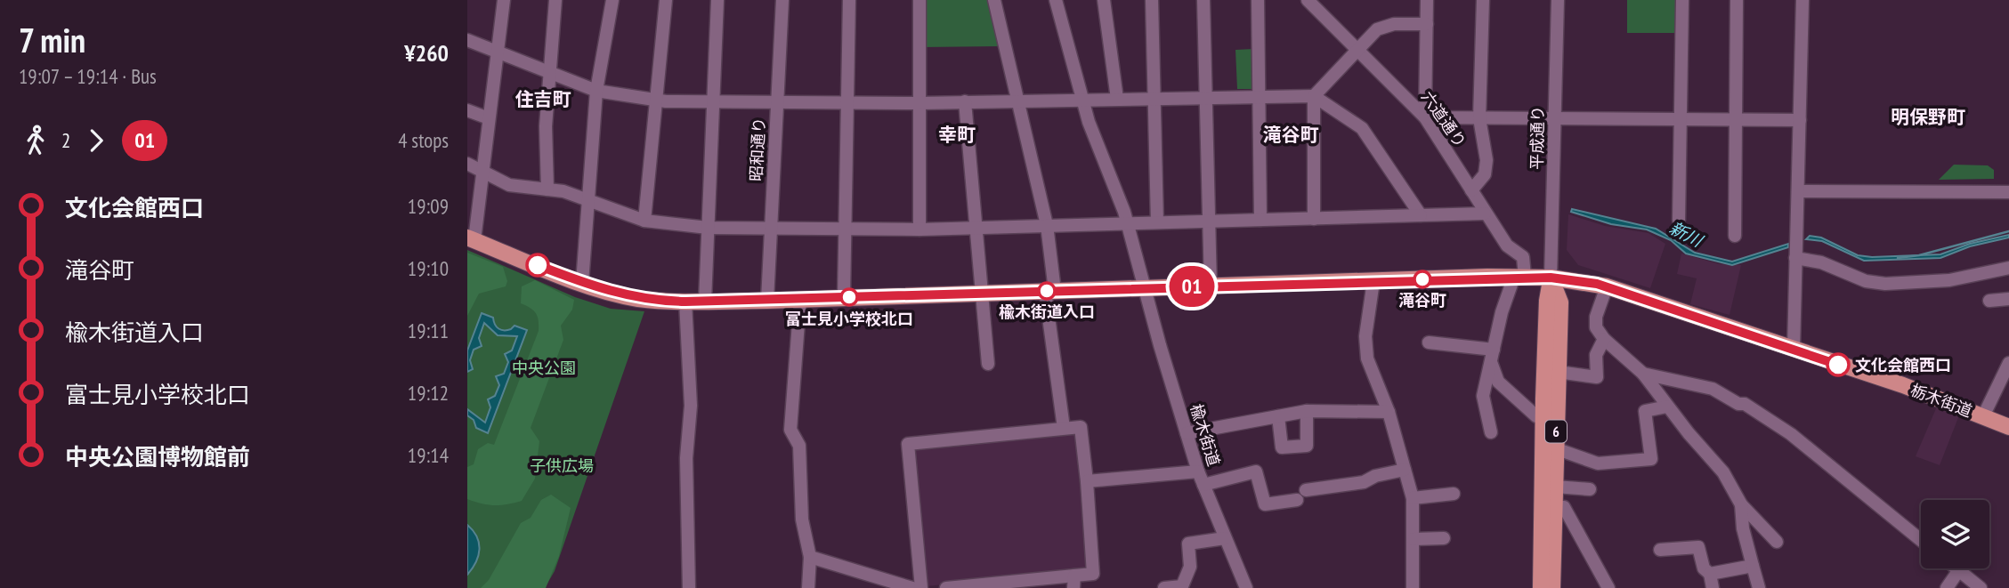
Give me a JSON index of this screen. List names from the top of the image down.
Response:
{
  "streets": {
    "main road": ["栃木街道", "6"],
    "street": [
      "六道通り",
      "平成通り",
      "昭和通り",
      "楡木街道"
    ]
  },
  "crossings": [
    ["六道通り", "栃木街道"],
    ["平成通り", "栃木街道"],
    ["平成通り", "6"],
    ["昭和通り", "栃木街道"],
    ["栃木街道", "6"],
    ["栃木街道", "楡木街道"]
  ],
  "districts": [
    "住吉町",
    "明保野町",
    "幸町",
    "滝谷町"
  ],
  "water": ["新川"],
  "parks": ["中央公園", "子供広場"],
  "places": [
    "滝谷町",
    "楡木街道入口",
    "富士見小学校北口",
    "文化会館西口"
  ],
  "lines": ["bus line 01"],
  "page": {
    "heading": ["7 min", "19:07 – 19:14 · Bus", "¥260"],
    "on_map": "01",
    "legs": ["2", "01", "4 stops"],
    "list": [
      {
        "name": "文化会館西口",
        "value": "19:09"
      },
      {
        "name": "滝谷町",
        "value": "19:10"
      },
      {
        "name": "楡木街道入口",
        "value": "19:11"
      },
      {
        "name": "富士見小学校北口",
        "value": "19:12"
      },
      {
        "name": "中央公園博物館前",
        "value": "19:14"
      }
    ]
  }
}
